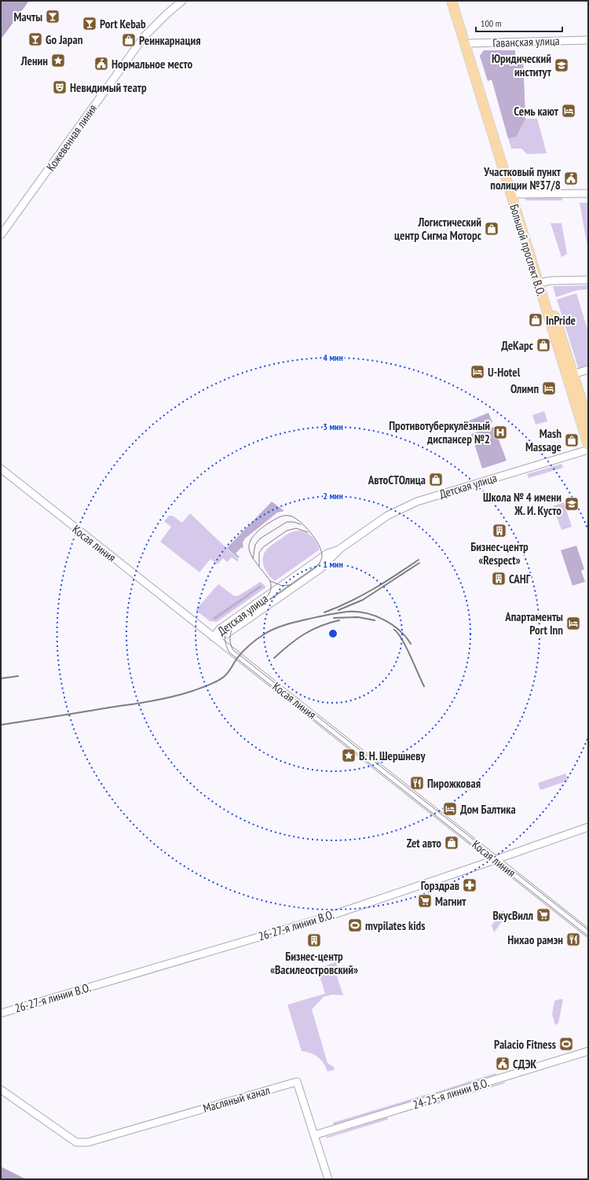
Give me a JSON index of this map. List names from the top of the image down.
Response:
{
  "streets": {
    "main road": ["Большой проспект В.О."],
    "street": [
      "Гаванская улица",
      "Кожевенная линия",
      "Детская улица",
      "Косая линия",
      "26-27-я линии В.О.",
      "24-25-я линии В.О.",
      "Масляный канал"
    ]
  },
  "crossings": [
    ["Гаванская улица", "Большой проспект В.О."],
    ["Детская улица", "Косая линия"],
    ["Косая линия", "26-27-я линии В.О."],
    ["24-25-я линии В.О.", "Масляный канал"]
  ],
  "places": {
    "bar": ["Мачты", "Port Kebab", "Go Japan"],
    "shop": [
      "Реинкарнация",
      "Логистический центр Сигма Моторс",
      "InPride",
      "ДеКарс",
      "Mash Massage",
      "АвтоСТОлица",
      "Zet авто"
    ],
    "place": ["Ленин", "В. Н. Шершневу"],
    "public building": ["Нормальное место", "Участковый пункт полиции №37/8", "СДЭК"],
    "school or university": ["Юридический институт", "Школа № 4 имени Ж. И. Кусто"],
    "theatre": ["Невидимый театр"],
    "hotel": [
      "Семь кают",
      "U-Hotel",
      "Олимп",
      "Апартаменты Port Inn",
      "Дом Балтика"
    ],
    "hospital": ["Противотуберкулёзный диспансер №2"],
    "building": ["Бизнес-центр «Respect»", "САНГ", "Бизнес-центр «Василеостровский»"],
    "restaurant": ["Пирожковая", "Нихао рамэн"],
    "pharmacy": ["Горздрав"],
    "supermarket": ["Магнит", "ВкусВилл"],
    "sports": ["mvpilates kids", "Palacio Fitness"]
  },
  "scale_bar": "100 m",
  "rings": [
    "4 мин",
    "3 мин",
    "2 мин",
    "1 мин"
  ]
}
